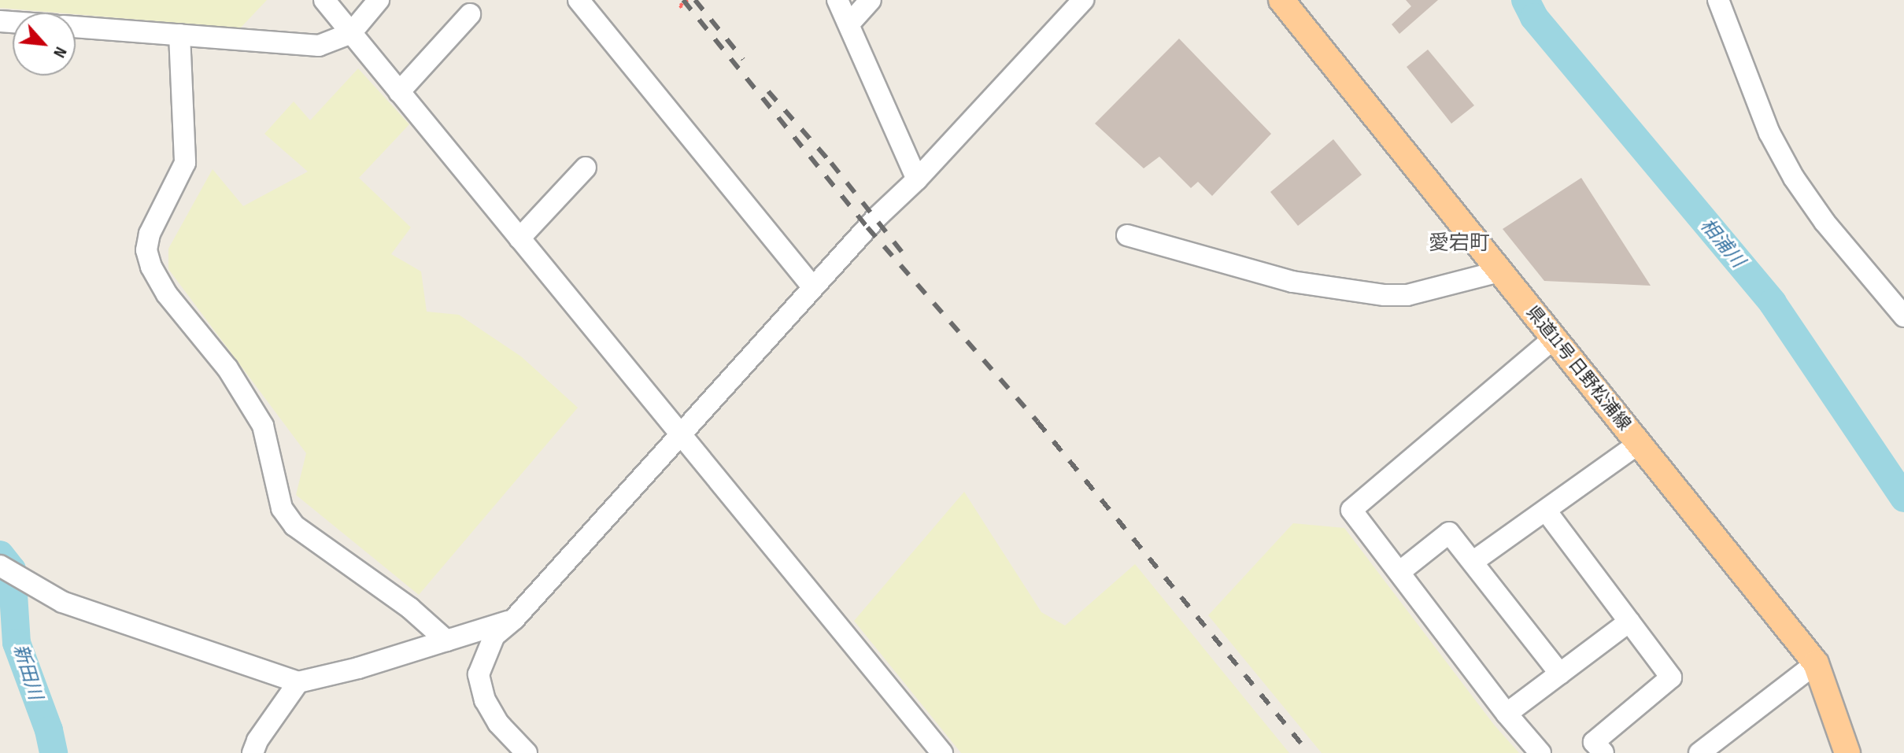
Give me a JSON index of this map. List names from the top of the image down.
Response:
{
  "streets": {
    "main road": ["県道11号 日野松浦線"]
  },
  "districts": ["愛宕町"],
  "water": ["相浦川", "新田川"],
  "north": "bottom right"
}
